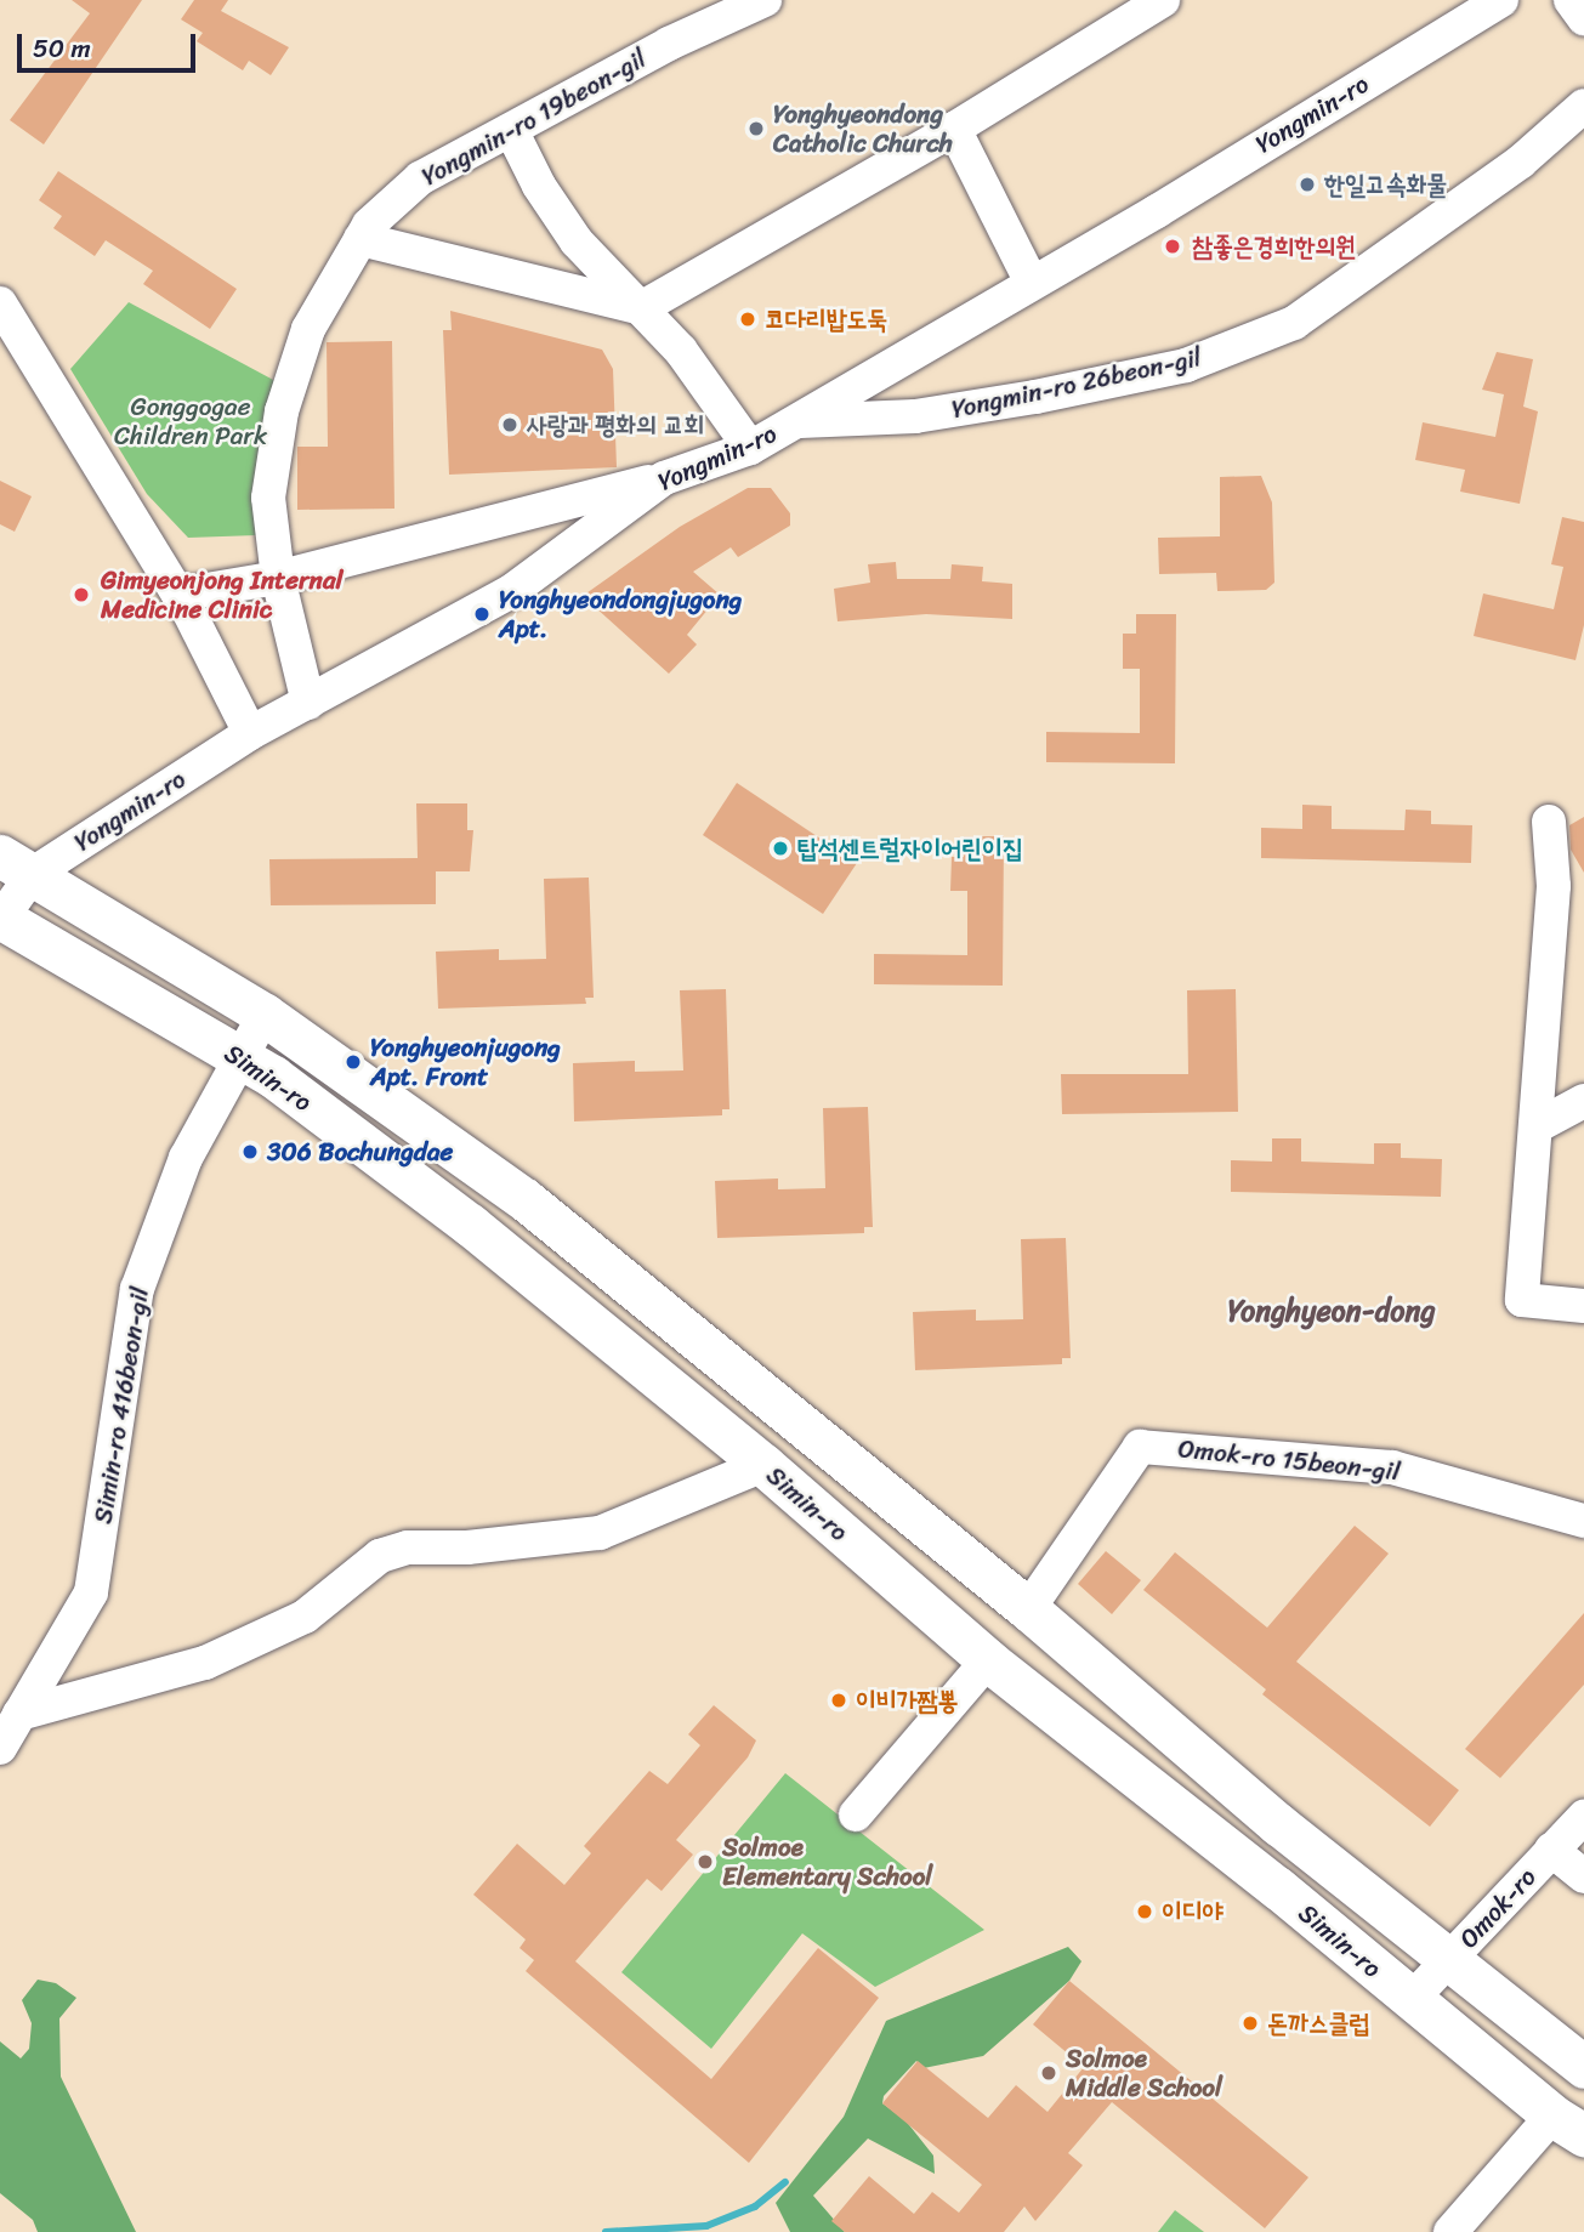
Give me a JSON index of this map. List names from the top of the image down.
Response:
{
  "streets": {
    "main road": ["Simin-ro"],
    "street": [
      "Yongmin-ro",
      "Yongmin-ro 19beon-gil",
      "Yongmin-ro 26beon-gil",
      "Simin-ro 416beon-gil",
      "Omok-ro 15beon-gil",
      "Omok-ro"
    ]
  },
  "crossings": [
    ["Yongmin-ro", "Yongmin-ro 19beon-gil"],
    ["Yongmin-ro", "Yongmin-ro 26beon-gil"],
    ["Yongmin-ro", "Simin-ro"],
    ["Simin-ro", "Simin-ro 416beon-gil"],
    ["Simin-ro", "Omok-ro 15beon-gil"],
    ["Simin-ro", "Omok-ro"]
  ],
  "districts": ["Yonghyeon-dong"],
  "parks": ["Gonggogae Children Park"],
  "places": [
    "Yonghyeondong Catholic Church",
    "한일고속화물",
    "참좋은경희한의원",
    "코다리밥도둑",
    "사랑과 평화의 교회",
    "Gimyeonjong Internal Medicine Clinic",
    "Yonghyeondongjugong Apt.",
    "탑석센트럴자이어린이집",
    "Yonghyeonjugong Apt. Front",
    "306 Bochungdae",
    "이비가짬뽕",
    "Solmoe Elementary School",
    "이디야",
    "돈까스클럽",
    "Solmoe Middle School"
  ],
  "scale_bar": "50 m"
}
